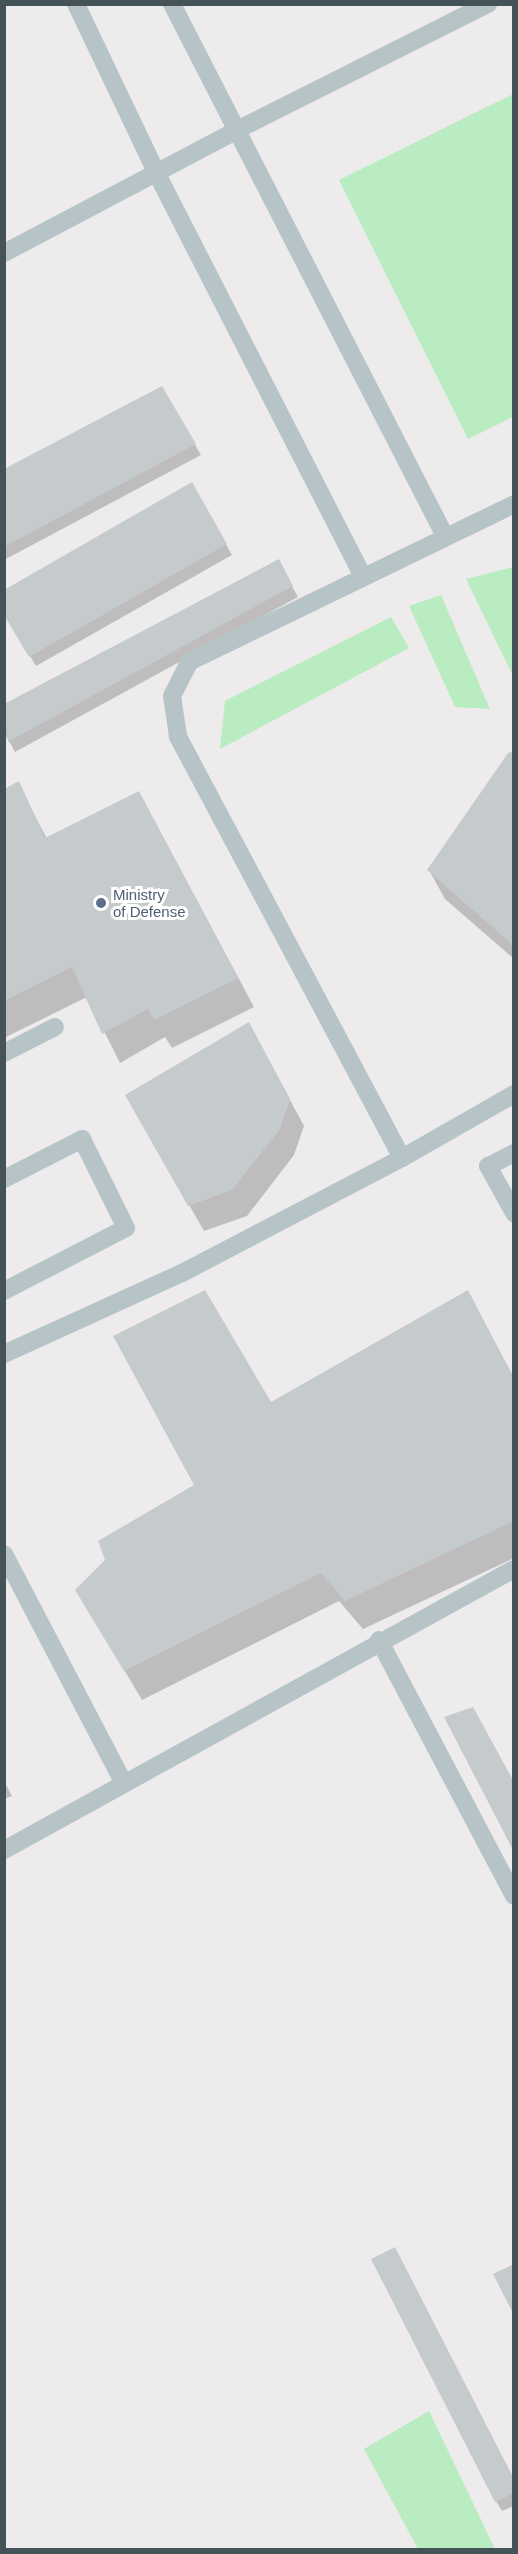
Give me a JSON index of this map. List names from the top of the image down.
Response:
{
  "places": ["Ministry of Defense"]
}
